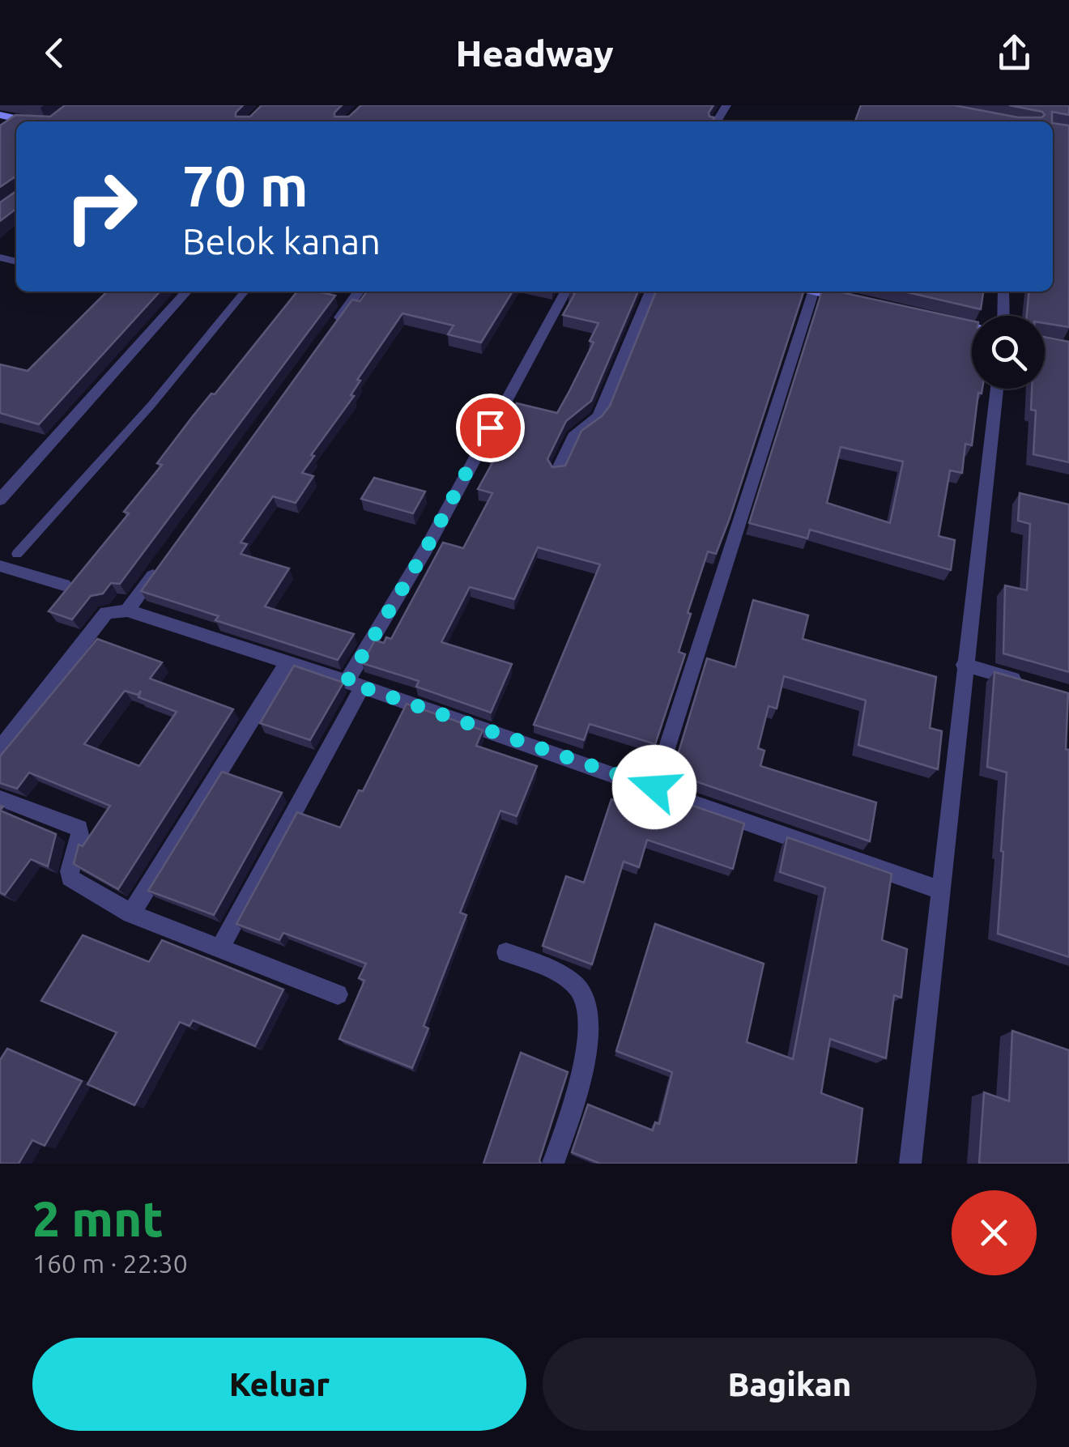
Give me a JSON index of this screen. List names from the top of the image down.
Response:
{
  "page": {
    "header": "Headway",
    "turn": ["70 m", "Belok kanan"],
    "heading": ["2 mnt", "160 m · 22:30"],
    "buttons": ["Keluar", "Bagikan"]
  }
}
